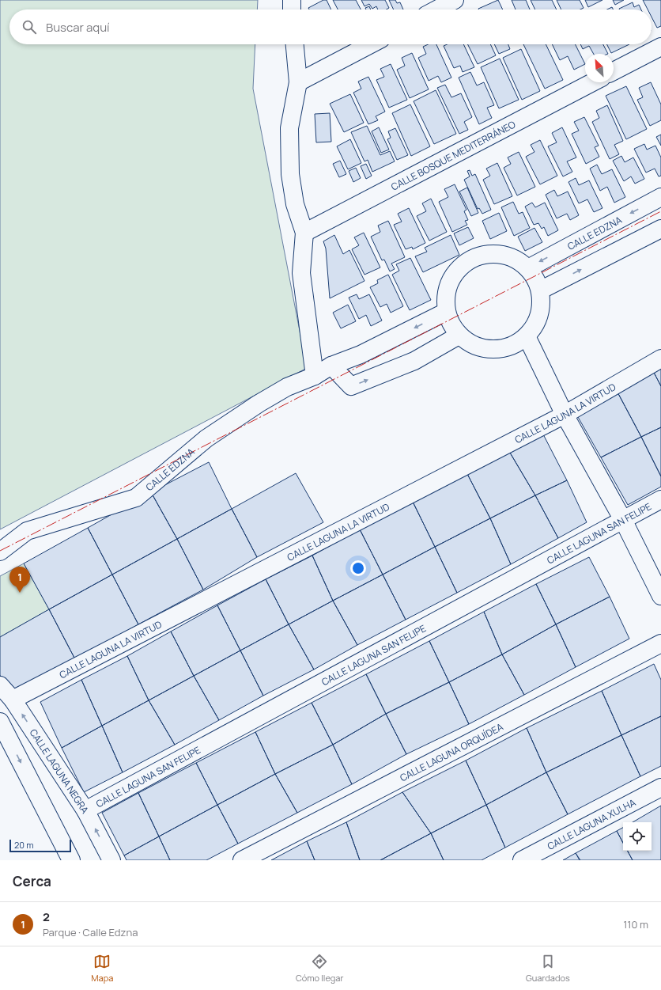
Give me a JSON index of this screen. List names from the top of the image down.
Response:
{
  "streets": {
    "street": [
      "CALLE BOSQUE MEDITERRÁNEO",
      "CALLE EDZNA",
      "CALLE LAGUNA LA VIRTUD",
      "CALLE LAGUNA SAN FELIPE",
      "CALLE LAGUNA ORQUÍDEA",
      "CALLE LAGUNA NEGRA",
      "CALLE LAGUNA XULHA"
    ]
  },
  "crossings": [
    ["CALLE LAGUNA LA VIRTUD", "CALLE LAGUNA NEGRA"],
    ["CALLE LAGUNA SAN FELIPE", "CALLE LAGUNA NEGRA"]
  ],
  "scale_bar": "20 m",
  "north": "top left",
  "page": {
    "search": "Buscar aquí",
    "pins": "1",
    "scale": "20 m",
    "heading": "Cerca",
    "list": [
      {
        "mark": "1",
        "name": "2",
        "note": "Parque · Calle Edzna",
        "value": "110 m"
      }
    ],
    "nav": ["Mapa", "Cómo llegar", "Guardados"]
  }
}
